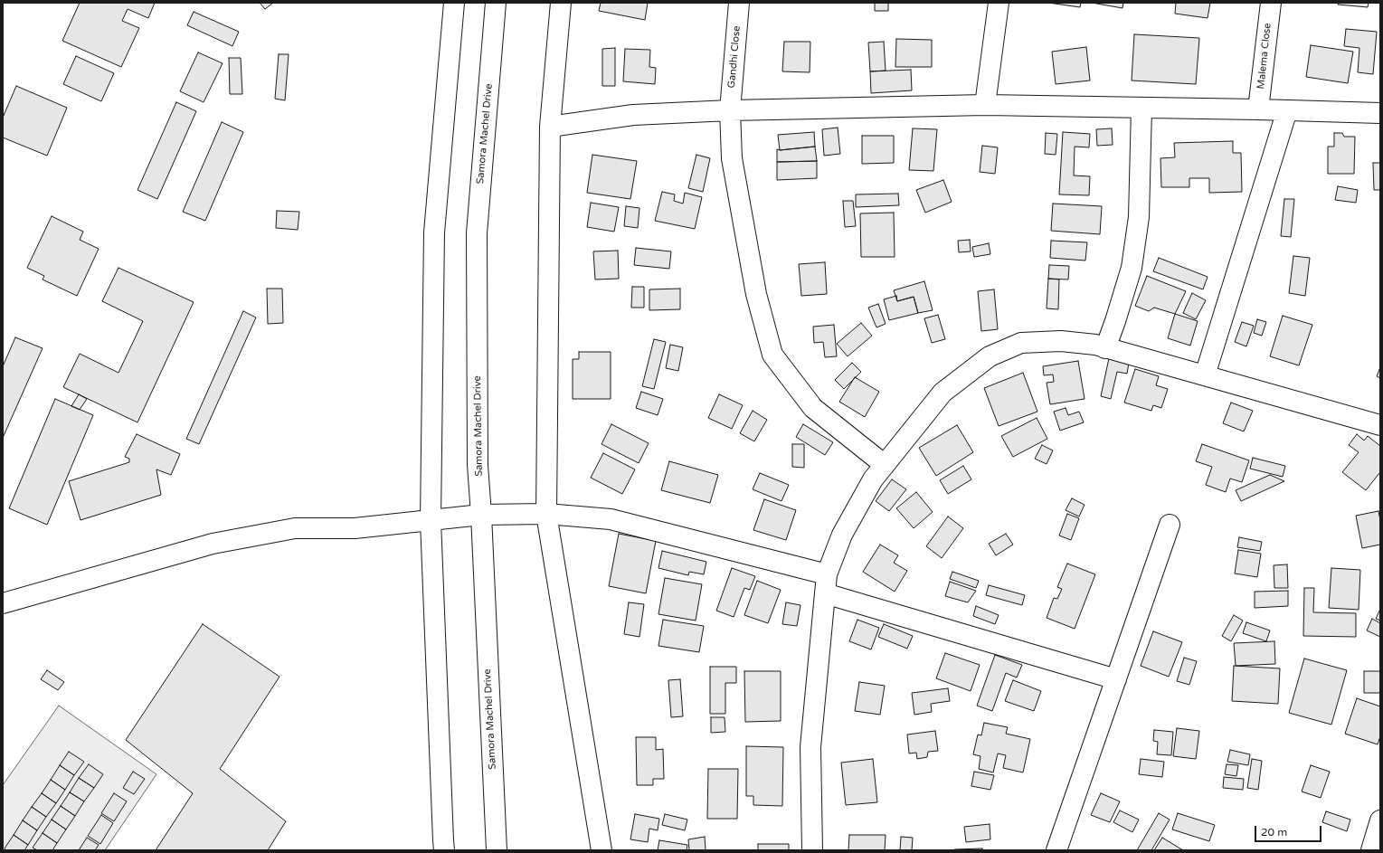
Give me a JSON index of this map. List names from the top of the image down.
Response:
{
  "streets": {
    "street": ["Malema Close", "Gandhi Close", "Samora Machel Drive"]
  },
  "scale_bar": "20 m"
}
